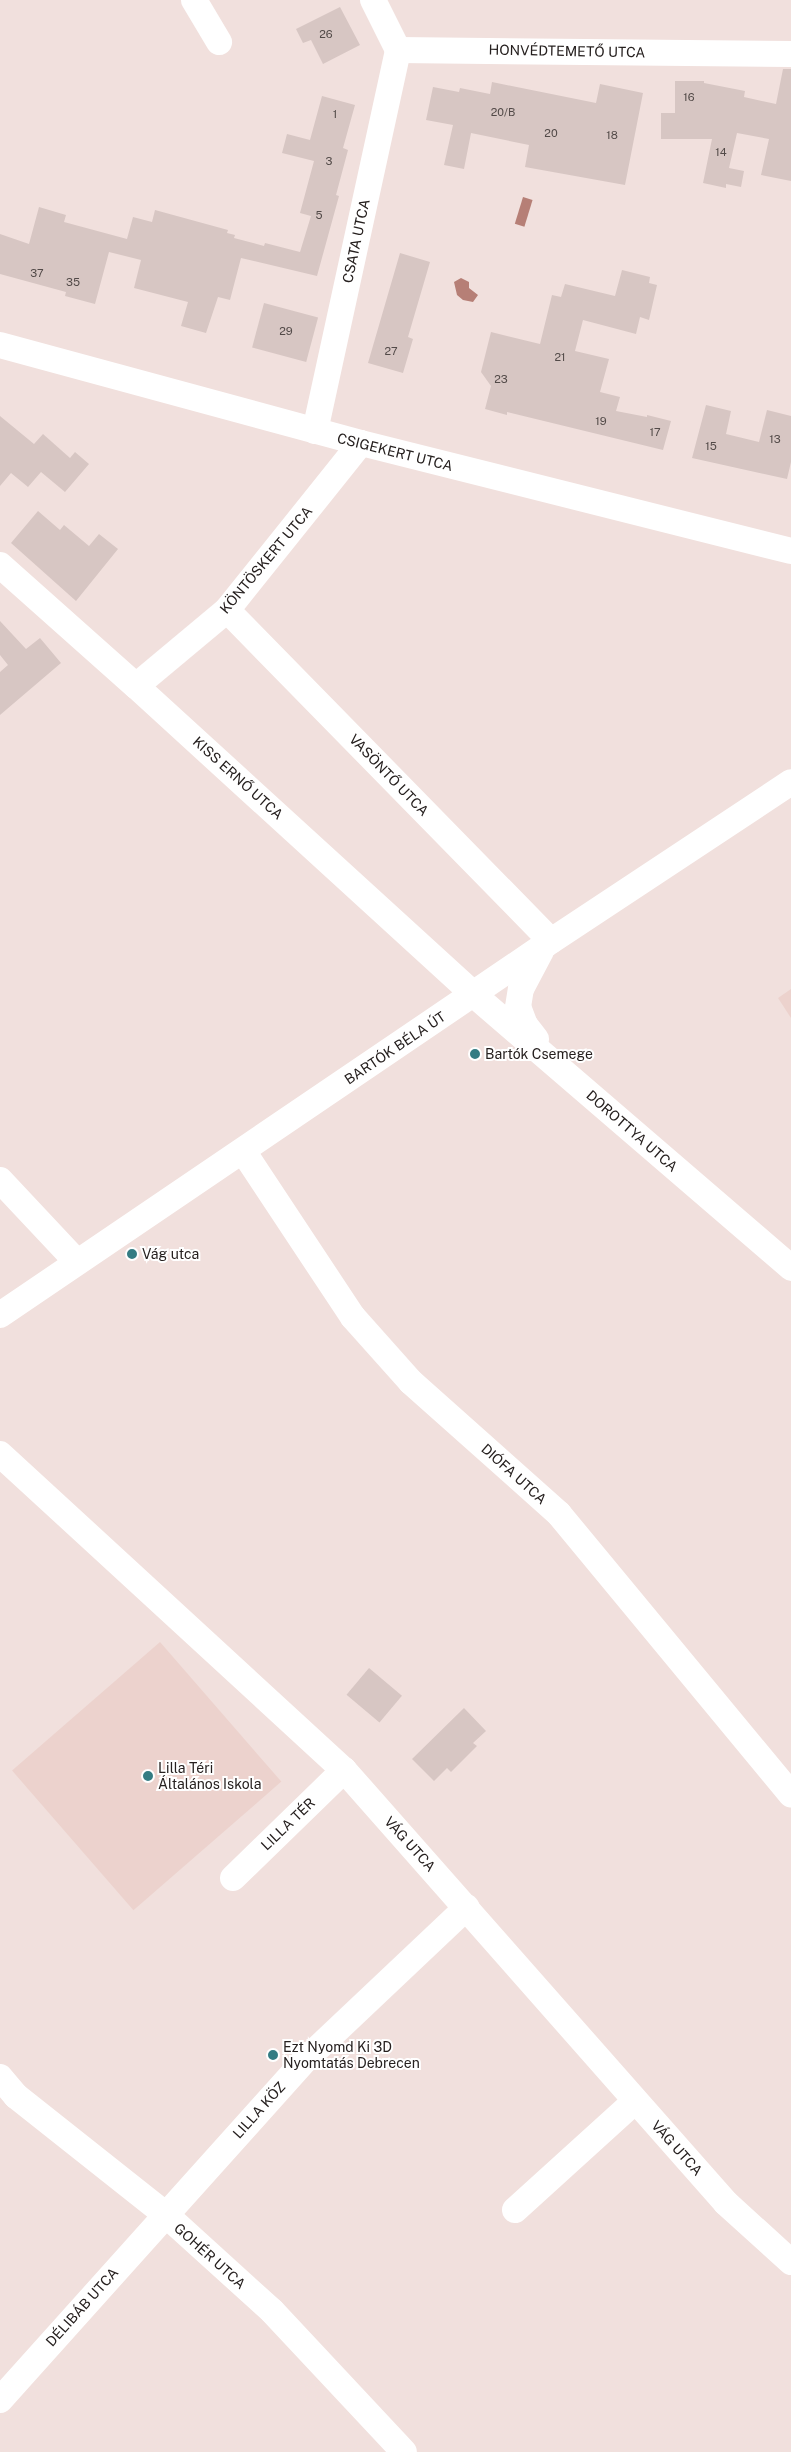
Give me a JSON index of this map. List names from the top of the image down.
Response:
{
  "streets": {
    "street": [
      "HONVÉDTEMETŐ UTCA",
      "CSATA UTCA",
      "CSIGEKERT UTCA",
      "KÖNTÖSKERT UTCA",
      "VASÖNTŐ UTCA",
      "KISS ERNŐ UTCA",
      "BARTÓK BÉLA ÚT",
      "DOROTTYA UTCA",
      "DIÓFA UTCA",
      "LILLA TÉR",
      "VÁG UTCA",
      "LILLA KÖZ",
      "GOHÉR UTCA",
      "DÉLIBÁB UTCA"
    ]
  },
  "crossings": [
    ["HONVÉDTEMETŐ UTCA", "CSATA UTCA"],
    ["CSATA UTCA", "CSIGEKERT UTCA"],
    ["CSIGEKERT UTCA", "KÖNTÖSKERT UTCA"],
    ["KÖNTÖSKERT UTCA", "VASÖNTŐ UTCA"],
    ["KÖNTÖSKERT UTCA", "KISS ERNŐ UTCA"],
    ["VASÖNTŐ UTCA", "BARTÓK BÉLA ÚT"],
    ["KISS ERNŐ UTCA", "BARTÓK BÉLA ÚT"],
    ["KISS ERNŐ UTCA", "DOROTTYA UTCA"],
    ["BARTÓK BÉLA ÚT", "DOROTTYA UTCA"],
    ["BARTÓK BÉLA ÚT", "DIÓFA UTCA"],
    ["LILLA TÉR", "VÁG UTCA"],
    ["VÁG UTCA", "LILLA KÖZ"],
    ["LILLA KÖZ", "GOHÉR UTCA"],
    ["LILLA KÖZ", "DÉLIBÁB UTCA"],
    ["GOHÉR UTCA", "DÉLIBÁB UTCA"]
  ],
  "places": [
    "Bartók Csemege",
    "Vág utca",
    "Lilla Téri Általános Iskola",
    "Ezt Nyomd Ki 3D Nyomtatás Debrecen"
  ],
  "house_numbers": [
    "26",
    "16",
    "20/B",
    "1",
    "20",
    "18",
    "14",
    "3",
    "5",
    "37",
    "35",
    "29",
    "27",
    "21",
    "23",
    "19",
    "17",
    "13",
    "15"
  ]
}
